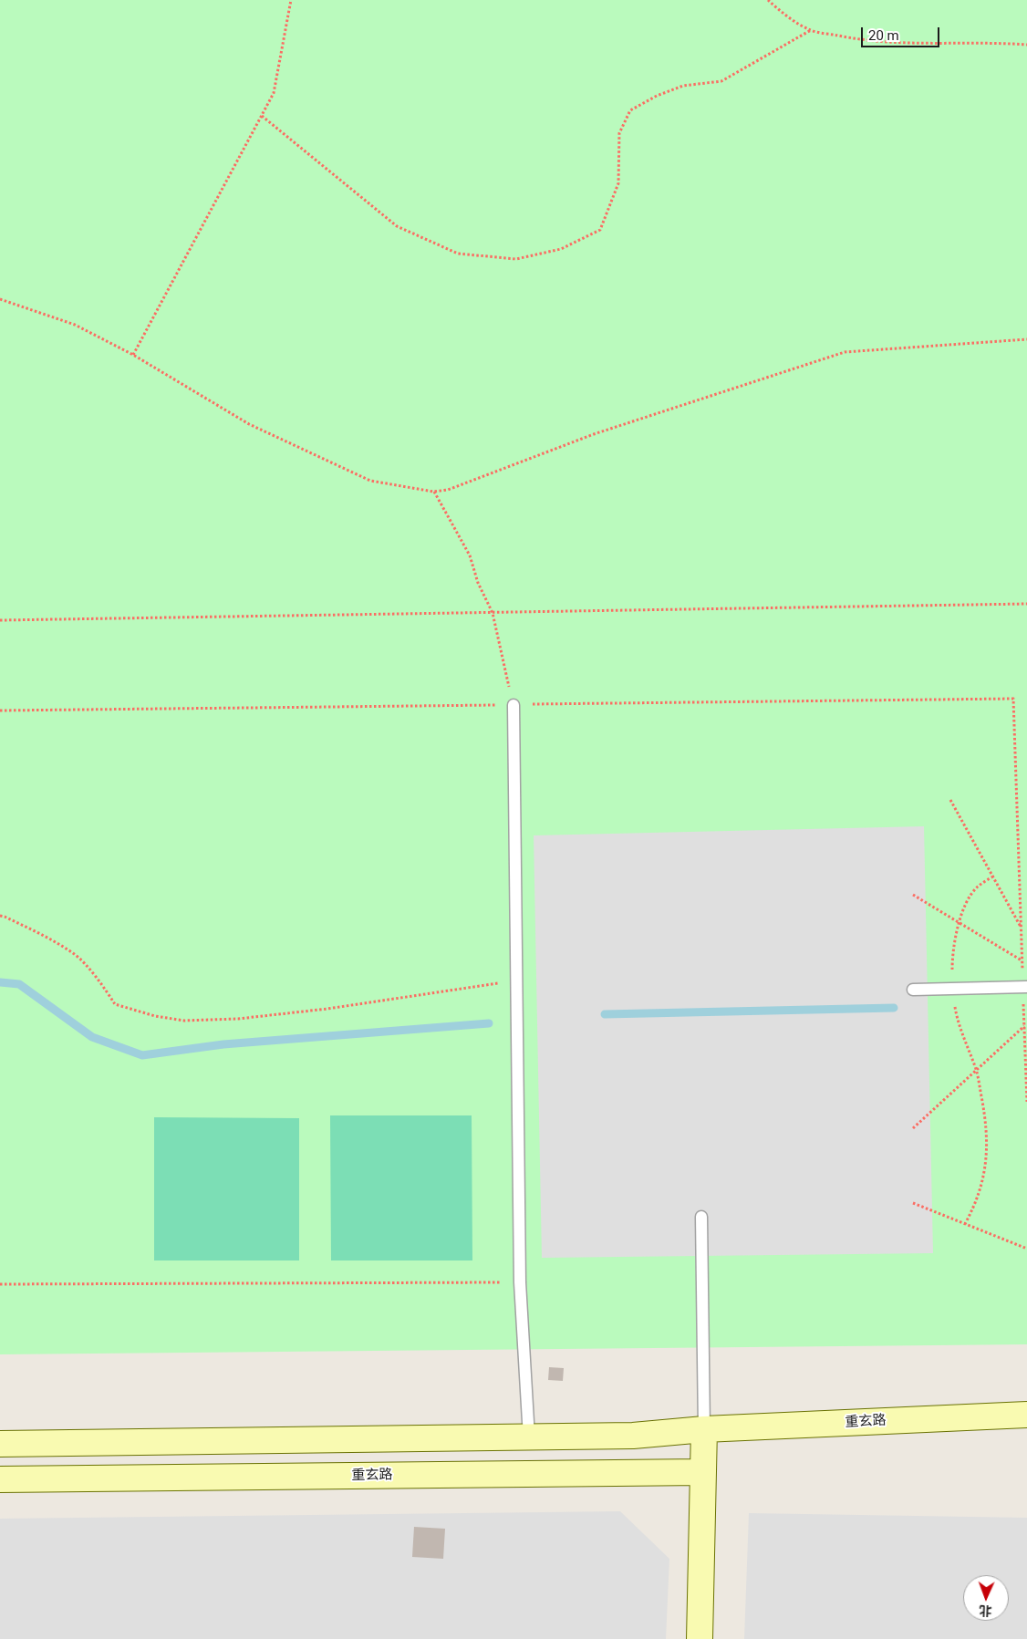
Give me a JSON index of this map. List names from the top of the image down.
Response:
{
  "streets": {
    "street": ["重玄路"]
  },
  "scale_bar": "20 m",
  "north": "bottom"
}
